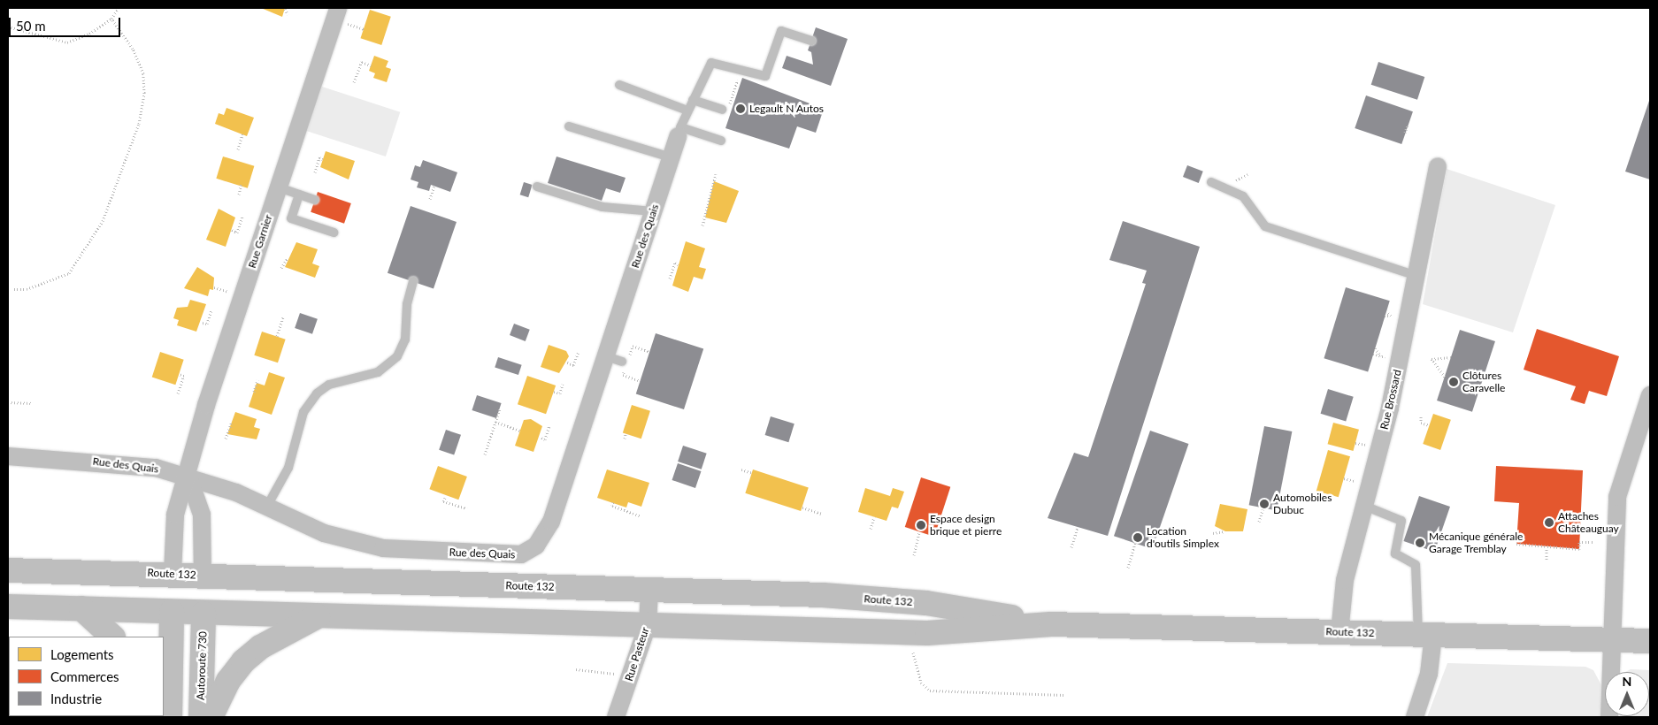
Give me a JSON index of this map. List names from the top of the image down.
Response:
{
  "streets": {
    "highway": ["Route 132", "Autoroute 730"],
    "street": [
      "Rue des Quais",
      "Rue Garnier",
      "Rue Brossard",
      "Rue Pasteur"
    ]
  },
  "crossings": [
    ["Rue des Quais", "Rue Garnier"],
    ["Rue Garnier", "Route 132"],
    ["Rue Brossard", "Route 132"],
    ["Route 132", "Rue Pasteur"],
    ["Route 132", "Autoroute 730"]
  ],
  "places": [
    "Legault N Autos",
    "Clôtures Caravelle",
    "Automobiles Dubuc",
    "Attaches Châteauguay",
    "Espace design brique et pierre",
    "Location d'outils Simplex",
    "Mécanique générale Garage Tremblay"
  ],
  "legend": ["Logements", "Commerces", "Industrie"],
  "scale_bar": "50 m",
  "north": "top"
}
